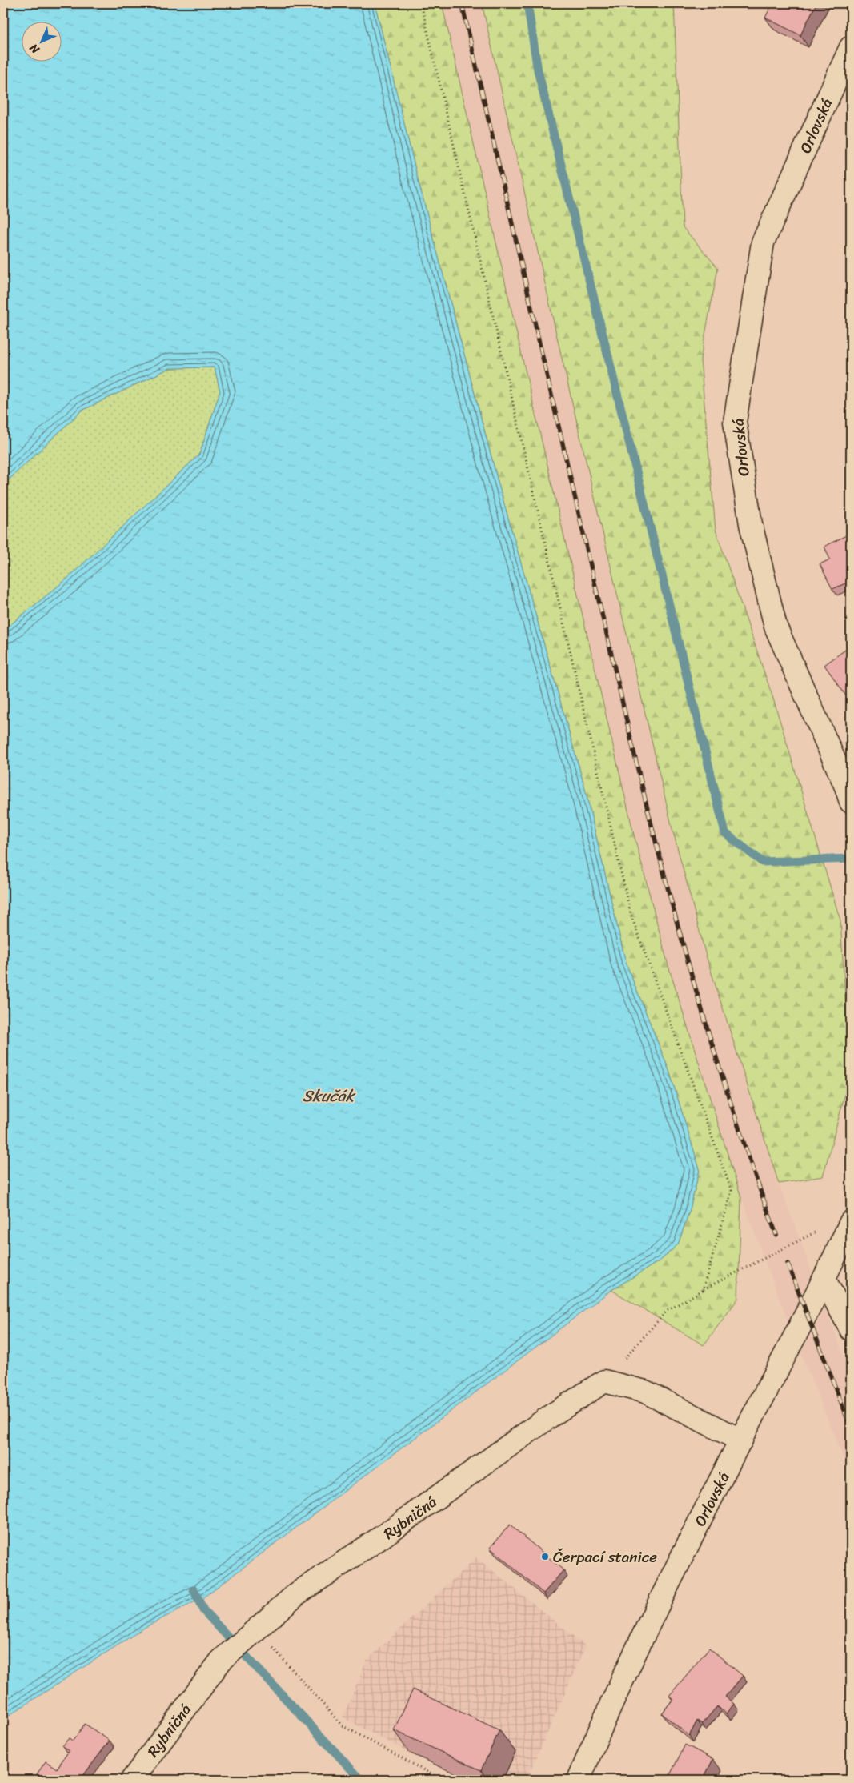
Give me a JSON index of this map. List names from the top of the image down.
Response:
{
  "streets": {
    "main road": ["Orlovská", "Rybničná"]
  },
  "water": ["Skučák"],
  "places": ["Čerpací stanice"],
  "north": "bottom left"
}
